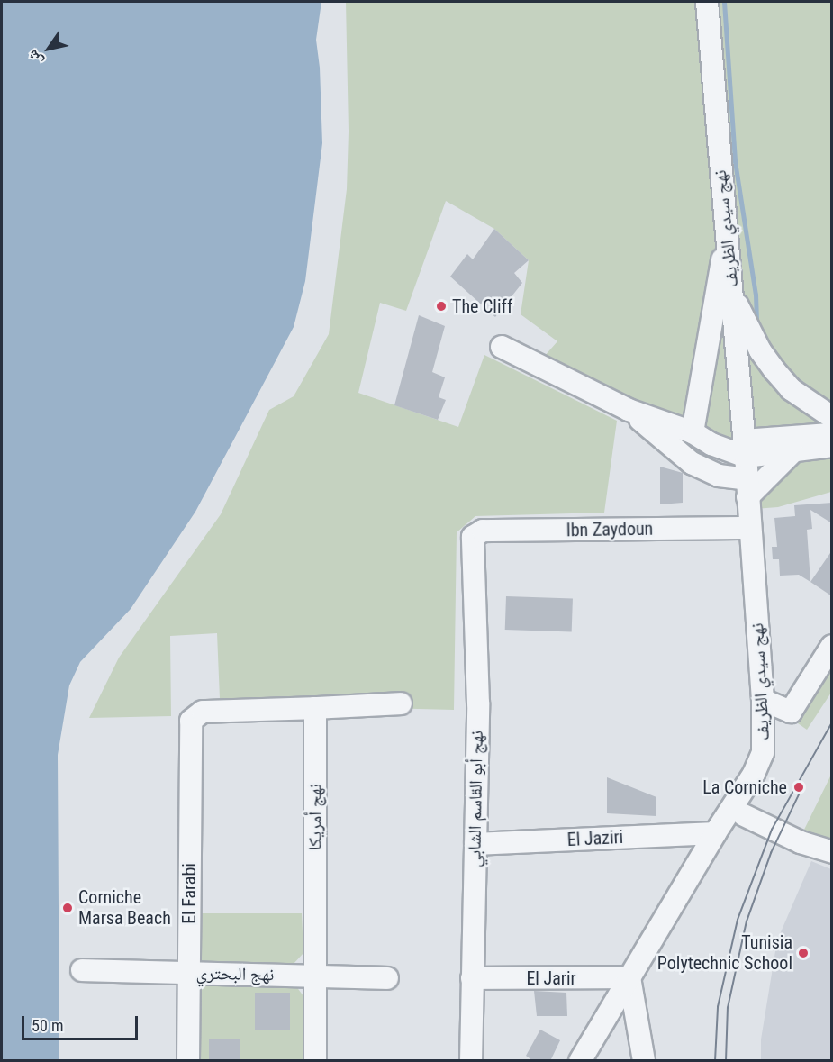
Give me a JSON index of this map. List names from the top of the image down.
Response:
{
  "streets": {
    "street": [
      "نهج سيدي الظريف",
      "Ibn Zaydoun",
      "نهج أبو القاسم الشابي",
      "نهج أمريكا",
      "El Jaziri",
      "El Farabi",
      "نهج البحتري",
      "El Jarir"
    ]
  },
  "crossings": [
    ["نهج سيدي الظريف", "Ibn Zaydoun"],
    ["نهج سيدي الظريف", "El Jaziri"],
    ["نهج سيدي الظريف", "El Jarir"],
    ["Ibn Zaydoun", "نهج أبو القاسم الشابي"],
    ["نهج أبو القاسم الشابي", "El Jaziri"],
    ["نهج أبو القاسم الشابي", "El Jarir"],
    ["نهج أمريكا", "El Farabi"],
    ["نهج أمريكا", "نهج البحتري"],
    ["El Farabi", "نهج البحتري"]
  ],
  "places": [
    "The Cliff",
    "La Corniche",
    "Corniche Marsa Beach",
    "Tunisia Polytechnic School"
  ],
  "scale_bar": "50 m",
  "north": "bottom left"
}
